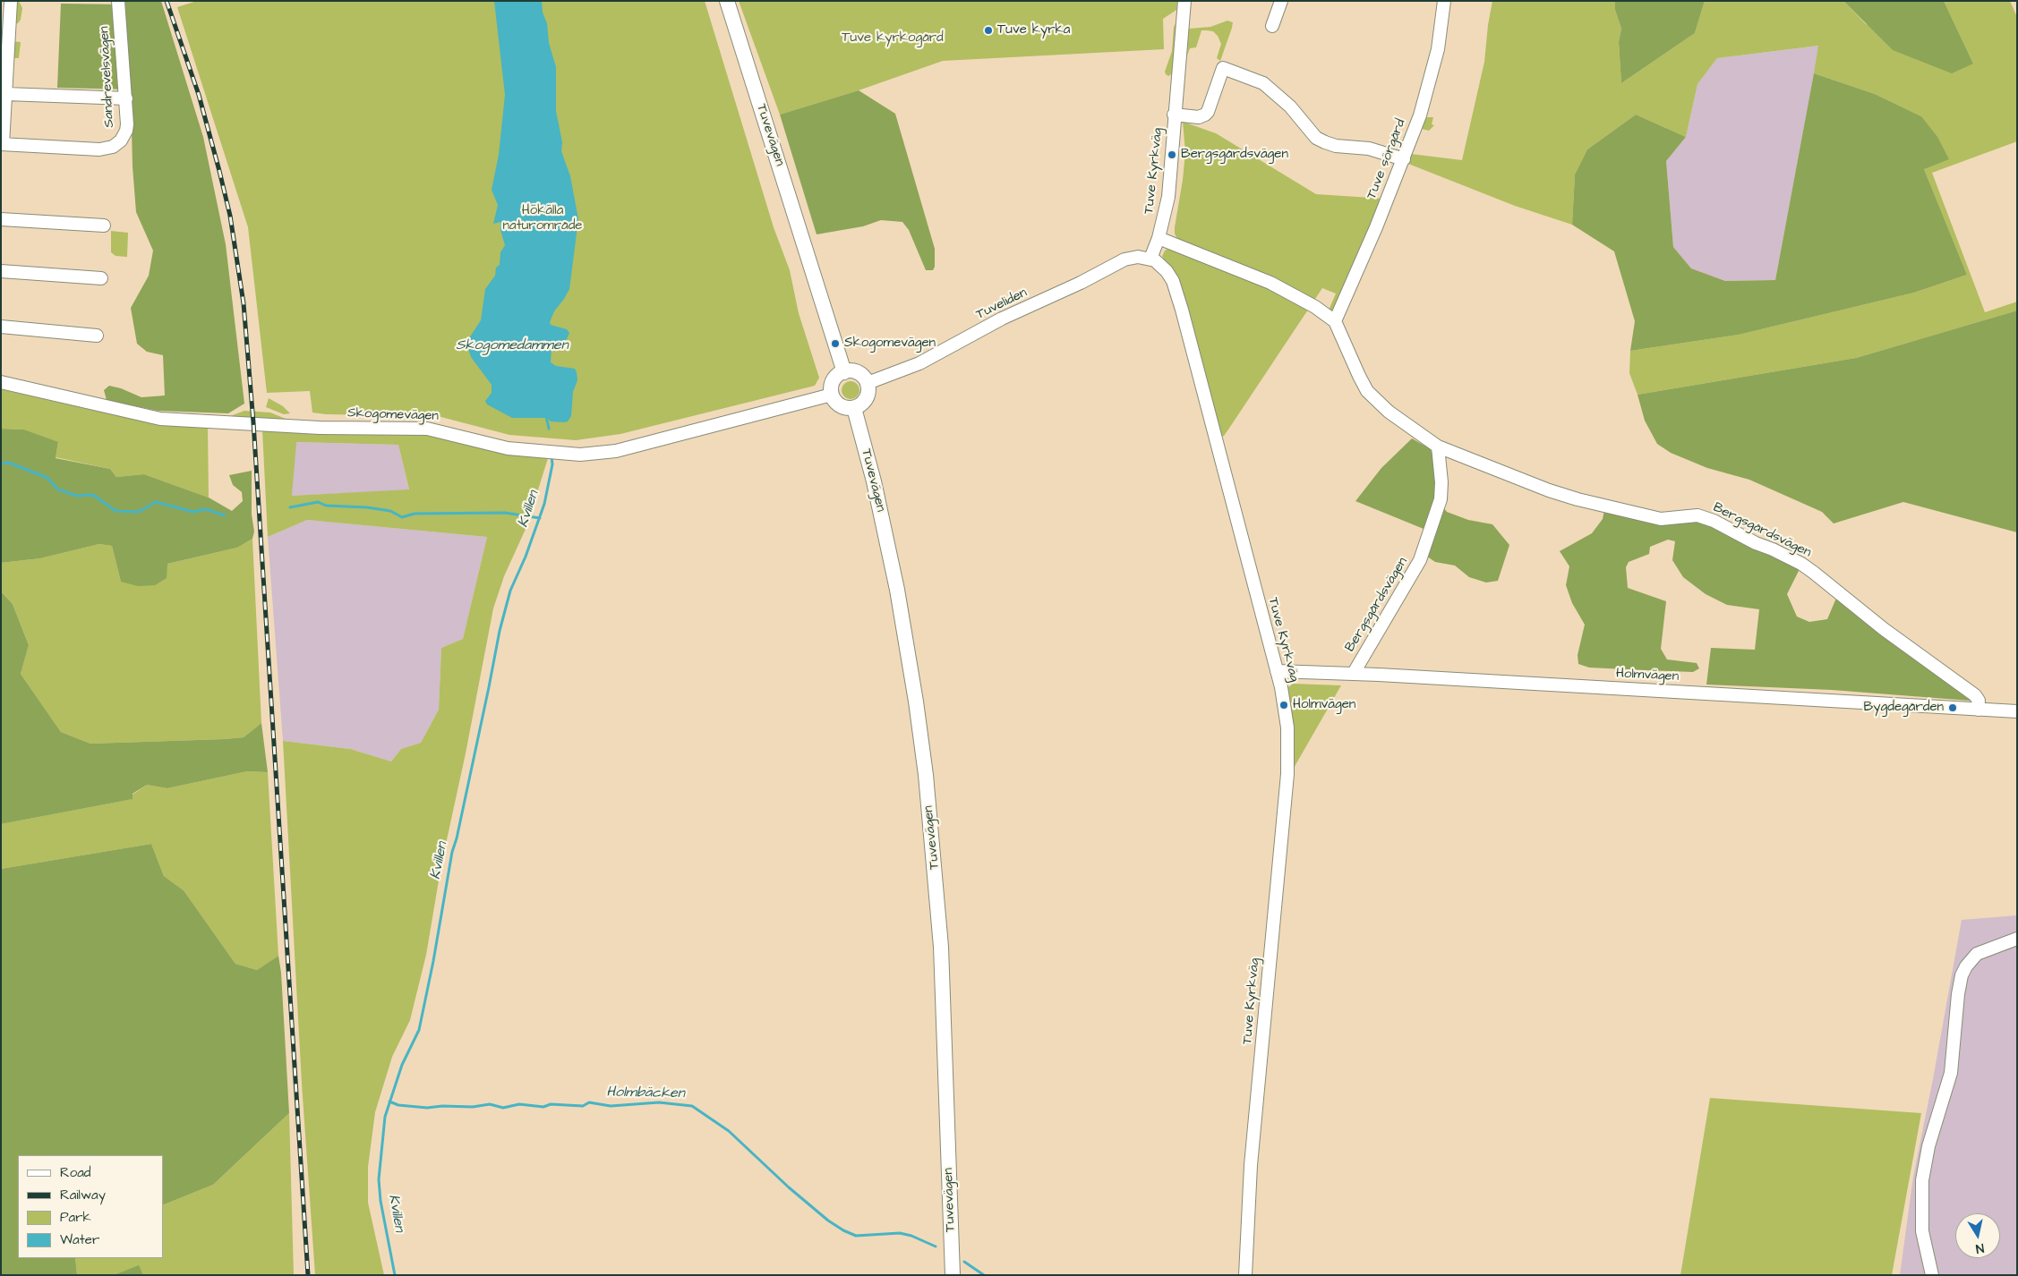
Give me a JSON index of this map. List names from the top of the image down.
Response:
{
  "streets": {
    "main road": ["Tuvevägen"],
    "street": [
      "Sandrevelsvägen",
      "Tuve sörgård",
      "Tuve Kyrkväg",
      "Tuveliden",
      "Skogomevägen",
      "Bergsgårdsvägen",
      "Holmvägen"
    ]
  },
  "crossings": [
    ["Tuvevägen", "Tuveliden"],
    ["Tuvevägen", "Skogomevägen"],
    ["Tuve sörgård", "Tuve Kyrkväg"],
    ["Tuve sörgård", "Bergsgårdsvägen"],
    ["Tuve Kyrkväg", "Tuveliden"],
    ["Tuve Kyrkväg", "Holmvägen"],
    ["Tuveliden", "Skogomevägen"],
    ["Bergsgårdsvägen", "Holmvägen"]
  ],
  "water": ["Skogomedammen", "Kvillen", "Holmbäcken"],
  "parks": ["Tuve kyrkogård", "Hökälla naturområde"],
  "places": [
    "Tuve kyrka",
    "Bergsgårdsvägen",
    "Skogomevägen",
    "Holmvägen",
    "Bygdegården"
  ],
  "legend": [
    "Road",
    "Railway",
    "Park",
    "Water"
  ],
  "north": "bottom"
}
